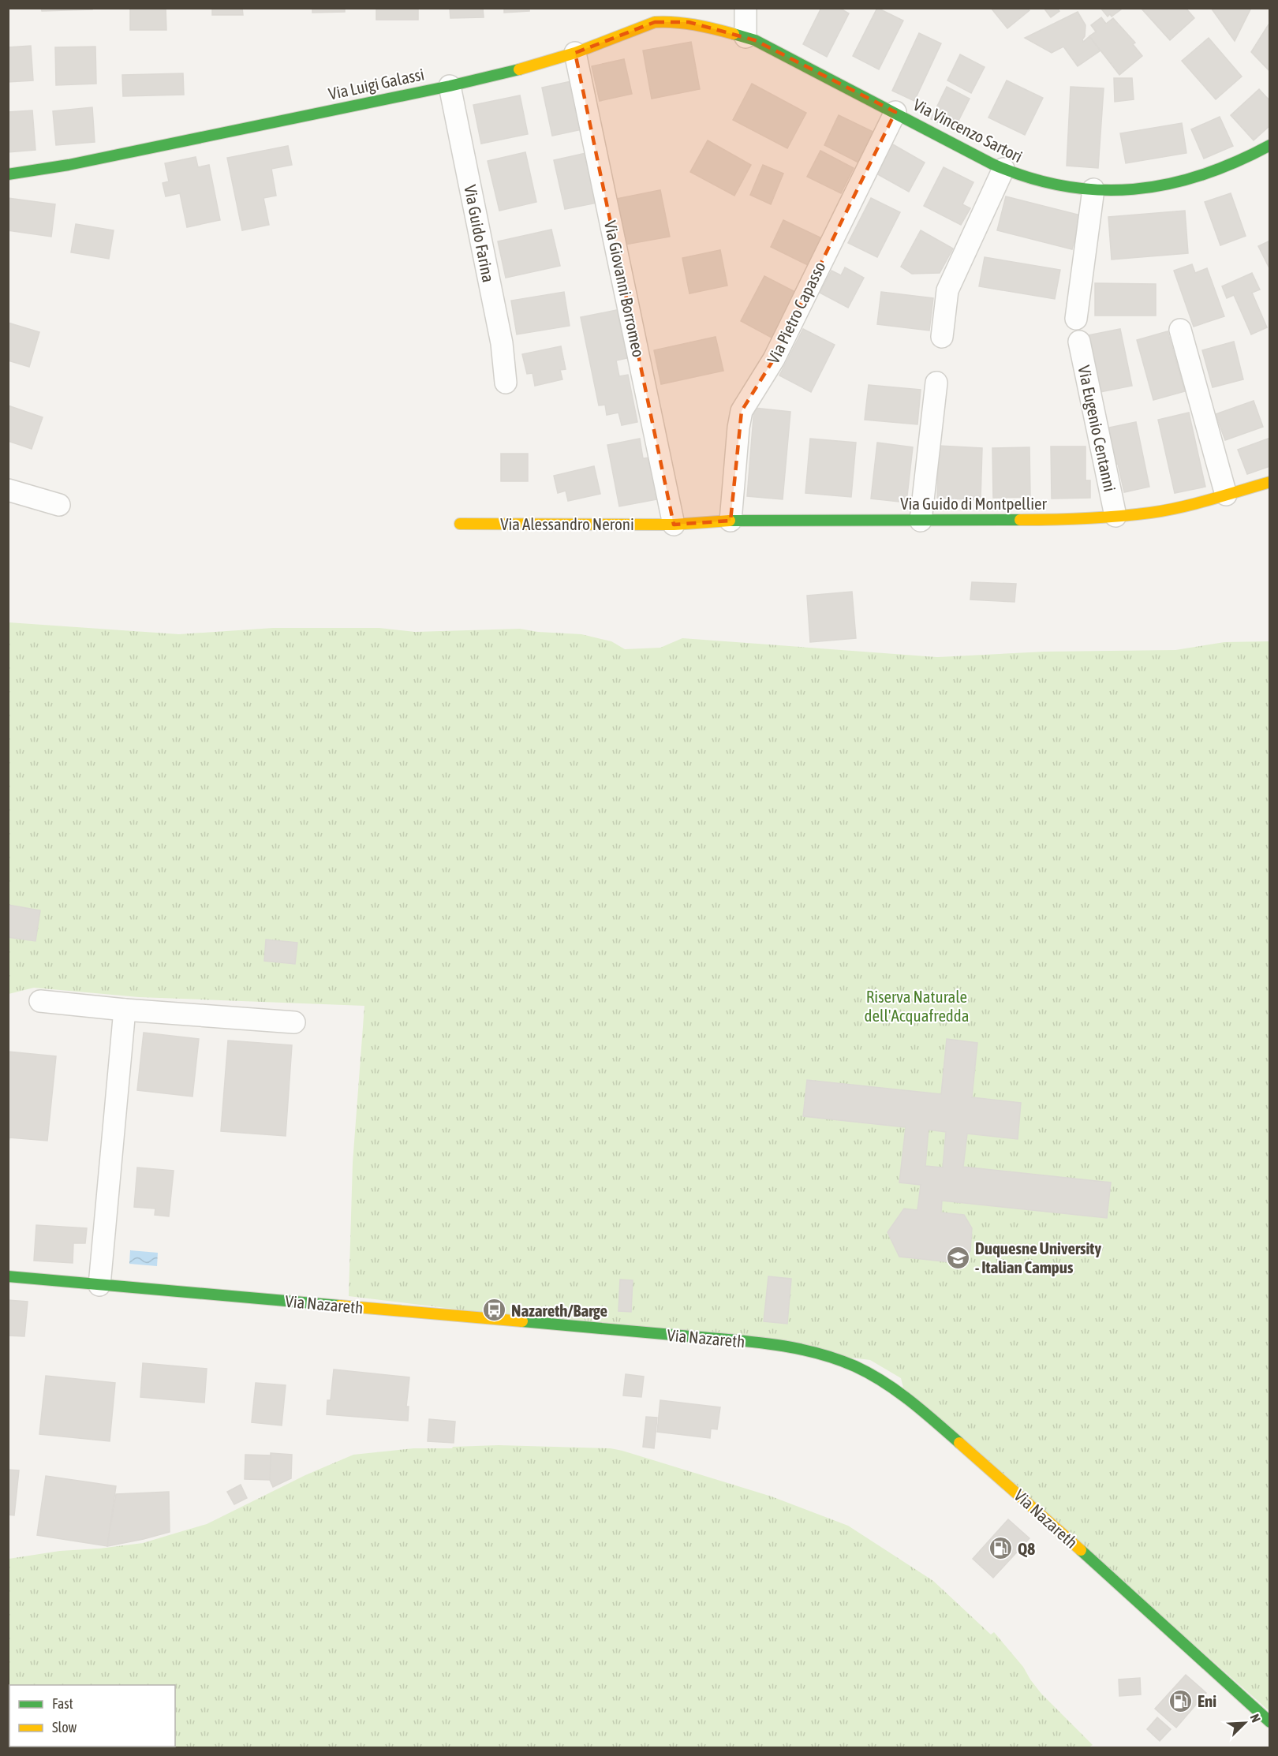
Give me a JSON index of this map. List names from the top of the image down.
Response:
{
  "streets": {
    "street": [
      "Via Luigi Galassi",
      "Via Vincenzo Sartori",
      "Via Guido Farina",
      "Via Giovanni Borromeo",
      "Via Pietro Capasso",
      "Via Eugenio Centanni",
      "Via Guido di Montpellier",
      "Via Alessandro Neroni",
      "Via Nazareth"
    ]
  },
  "crossings": [
    ["Via Luigi Galassi", "Via Vincenzo Sartori"],
    ["Via Luigi Galassi", "Via Guido Farina"],
    ["Via Luigi Galassi", "Via Giovanni Borromeo"],
    ["Via Vincenzo Sartori", "Via Pietro Capasso"],
    ["Via Giovanni Borromeo", "Via Guido di Montpellier"],
    ["Via Giovanni Borromeo", "Via Alessandro Neroni"],
    ["Via Pietro Capasso", "Via Guido di Montpellier"],
    ["Via Eugenio Centanni", "Via Guido di Montpellier"],
    ["Via Guido di Montpellier", "Via Alessandro Neroni"]
  ],
  "parks": ["Riserva Naturale dell'Acquafredda"],
  "places": {
    "school or university": ["Duquesne University - Italian Campus"],
    "bus stop": ["Nazareth/Barge"],
    "fuel station": ["Q8", "Eni"]
  },
  "legend": ["Fast", "Slow"],
  "north": "top right"
}
